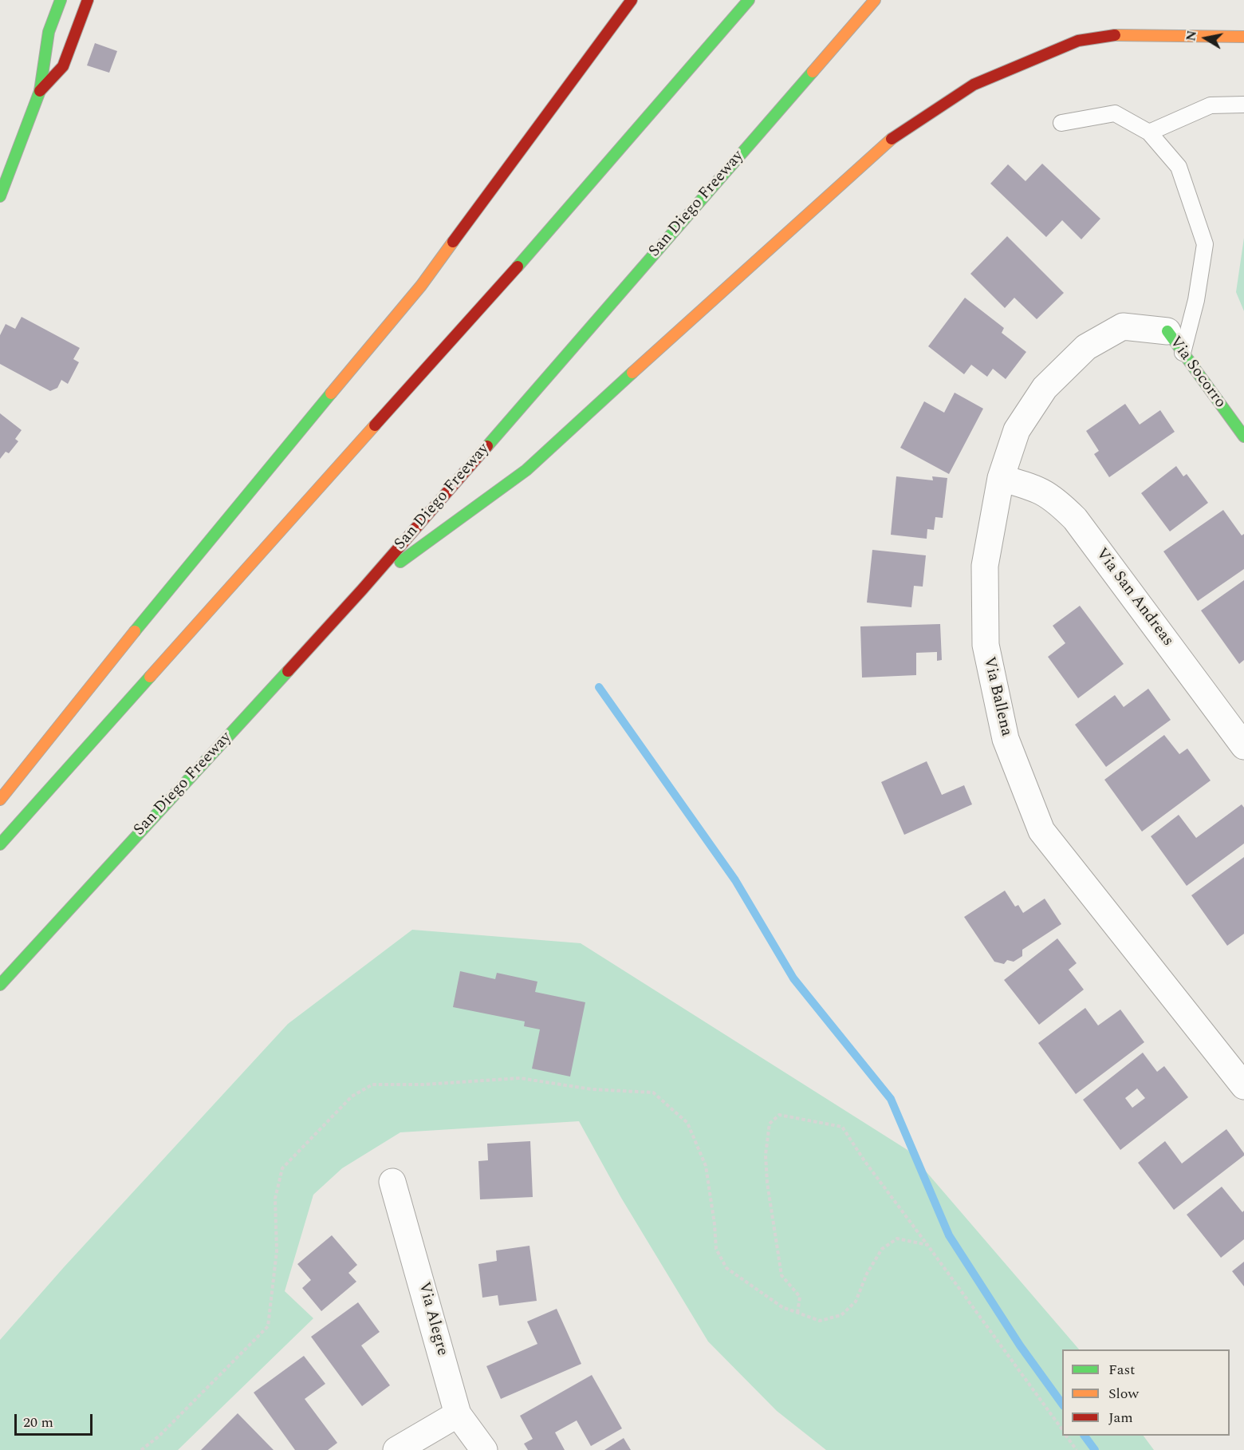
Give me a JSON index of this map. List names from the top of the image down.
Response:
{
  "streets": {
    "main road": ["San Diego Freeway", "Via Socorro"],
    "street": ["Via San Andreas", "Via Ballena", "Via Alegre"]
  },
  "crossings": [
    ["Via Socorro", "Via Ballena"],
    ["Via San Andreas", "Via Ballena"]
  ],
  "legend": ["Fast", "Slow", "Jam"],
  "scale_bar": "20 m",
  "north": "left"
}
